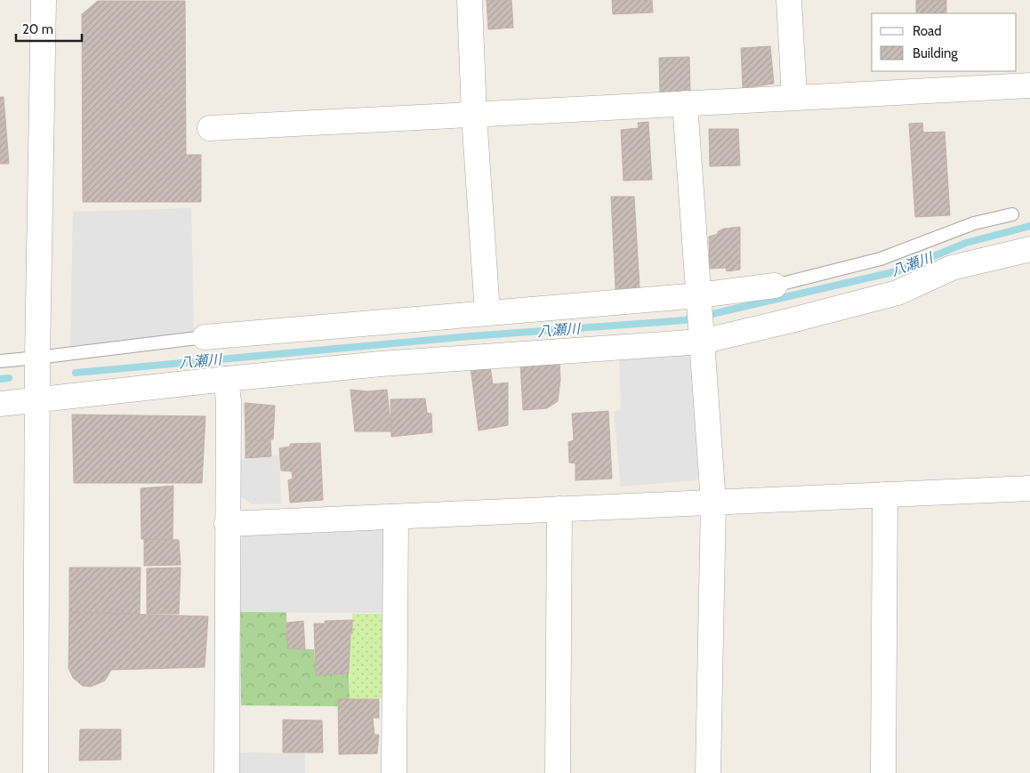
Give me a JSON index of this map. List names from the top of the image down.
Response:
{
  "water": ["八瀬川"],
  "legend": ["Road", "Building"],
  "scale_bar": "20 m"
}
